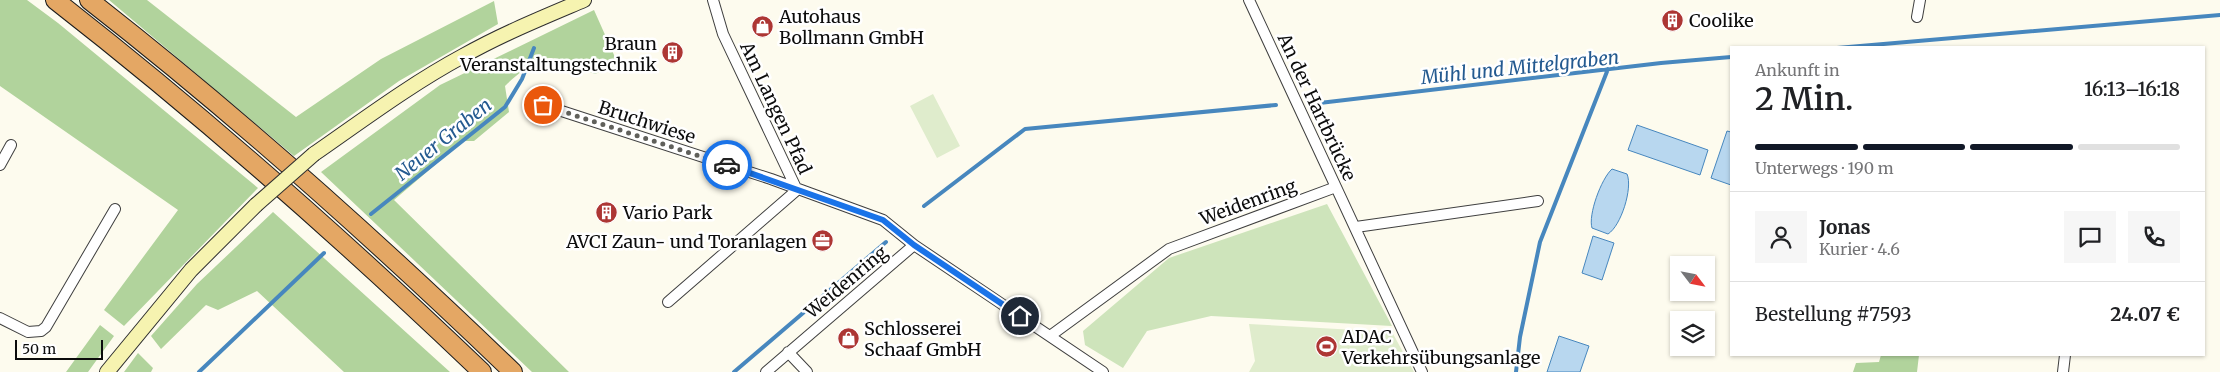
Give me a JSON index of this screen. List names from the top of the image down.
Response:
{
  "streets": {
    "street": [
      "An der Hartbrücke",
      "Am Langen Pfad",
      "Bruchwiese",
      "Weidenring"
    ]
  },
  "crossings": [
    ["An der Hartbrücke", "Weidenring"],
    ["Am Langen Pfad", "Bruchwiese"],
    ["Am Langen Pfad", "Weidenring"]
  ],
  "water": ["Mühl und Mittelgraben", "Neuer Graben"],
  "places": {
    "building": ["Coolike", "Braun Veranstaltungstechnik", "Vario Park"],
    "shop": ["Autohaus Bollmann GmbH", "Schlosserei Schaaf GmbH"],
    "office": ["AVCI Zaun- und Toranlagen"],
    "sports": ["ADAC Verkehrsübungsanlage"]
  },
  "scale_bar": "50 m",
  "north": "bottom right",
  "page": {
    "heading": ["2 Min.", "Ankunft in", "16:13–16:18"],
    "panel": [
      "Jonas",
      "Kurier · 4.6",
      "Bestellung #7593",
      "24.07 €"
    ],
    "bar": "Unterwegs · 190 m",
    "scale": "50 m"
  }
}
